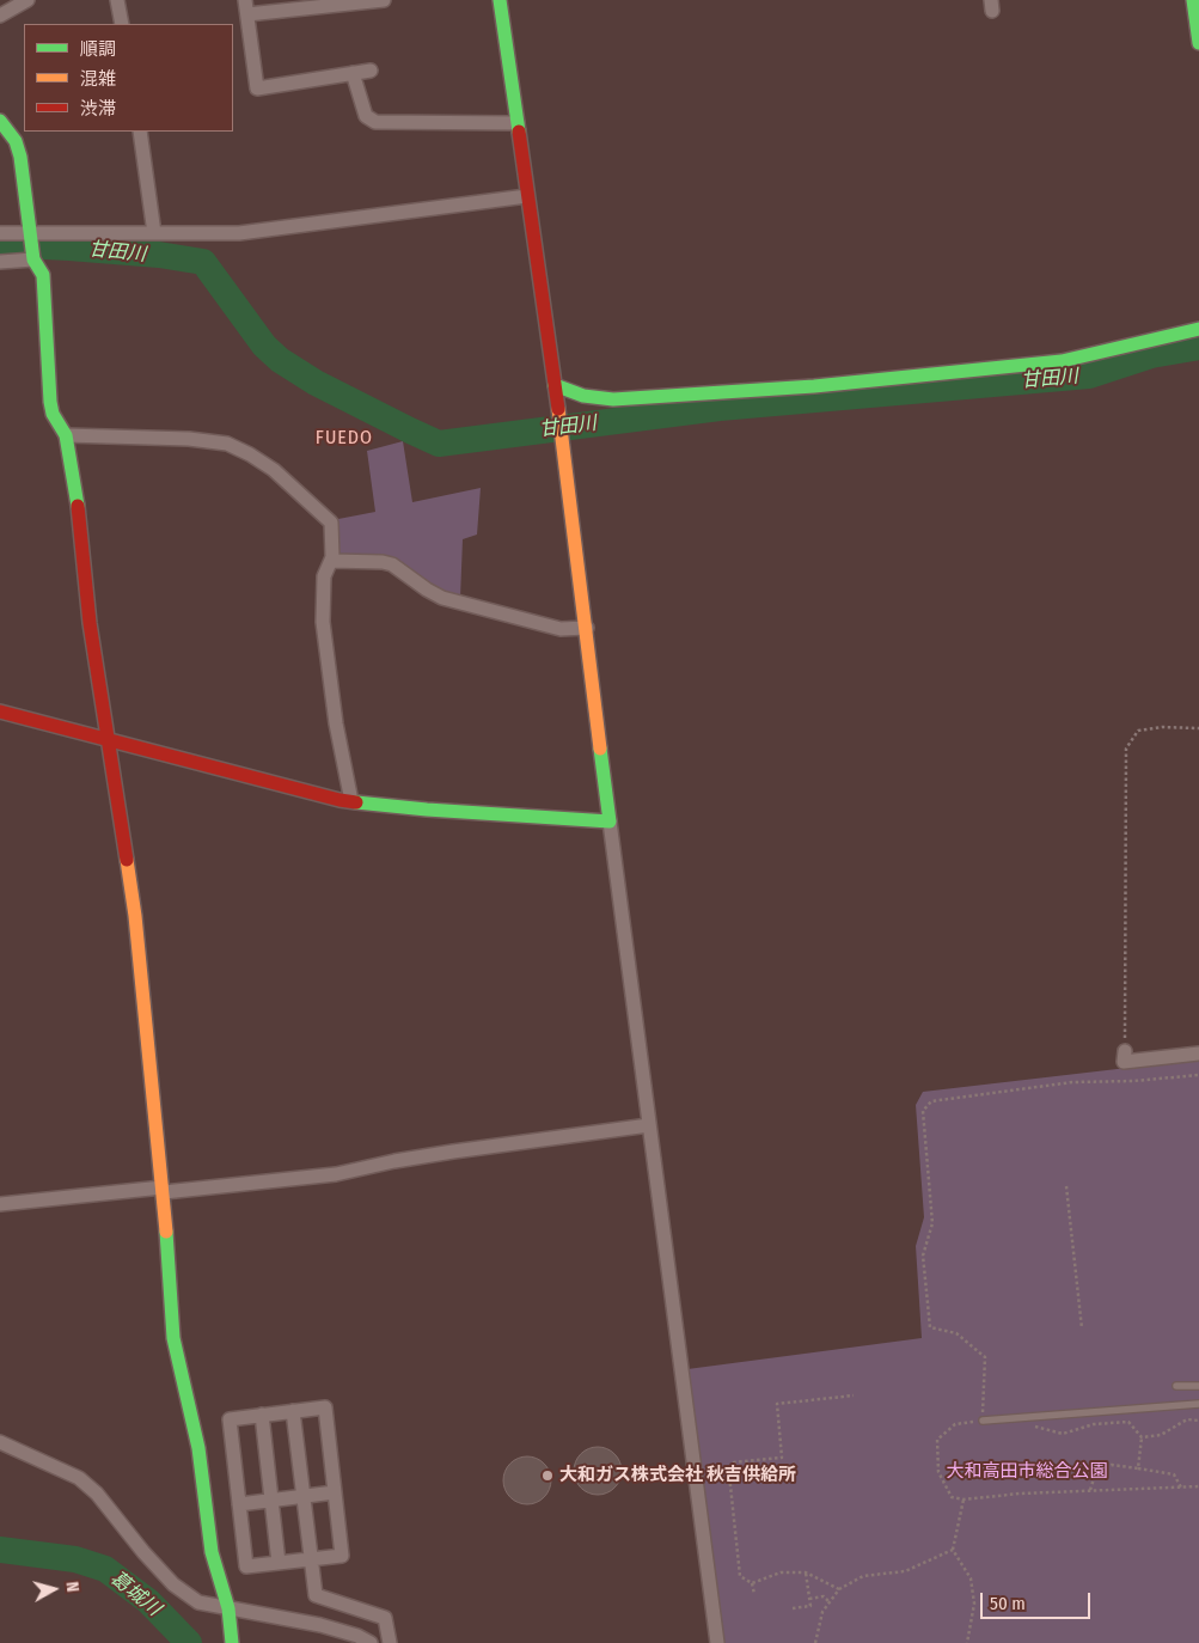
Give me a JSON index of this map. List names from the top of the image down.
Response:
{
  "districts": ["FUEDO"],
  "water": ["甘田川", "葛城川"],
  "parks": ["大和高田市総合公園"],
  "places": ["大和ガス株式会社 秋吉供給所"],
  "legend": ["順調", "混雑", "渋滞"],
  "scale_bar": "50 m",
  "north": "right"
}
